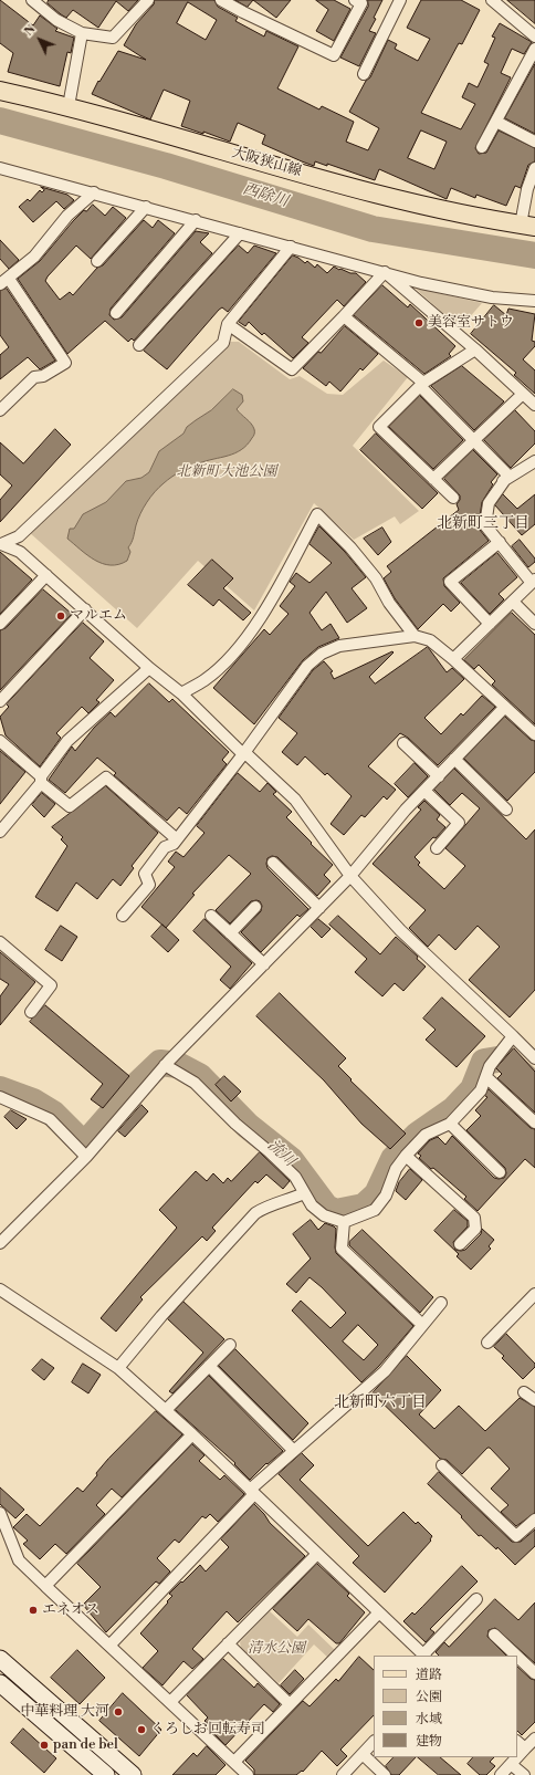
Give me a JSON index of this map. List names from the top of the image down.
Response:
{
  "streets": {
    "main road": ["大阪狭山線"]
  },
  "districts": ["北新町三丁目", "北新町六丁目"],
  "water": ["西除川", "流川"],
  "parks": ["北新町大池公園", "清水公園"],
  "places": [
    "美容室サトウ",
    "マルエム",
    "エネオス",
    "中華料理 大河",
    "くろしお回転寿司",
    "pan de bel"
  ],
  "legend": [
    "道路",
    "公園",
    "水域",
    "建物"
  ],
  "north": "top left"
}
